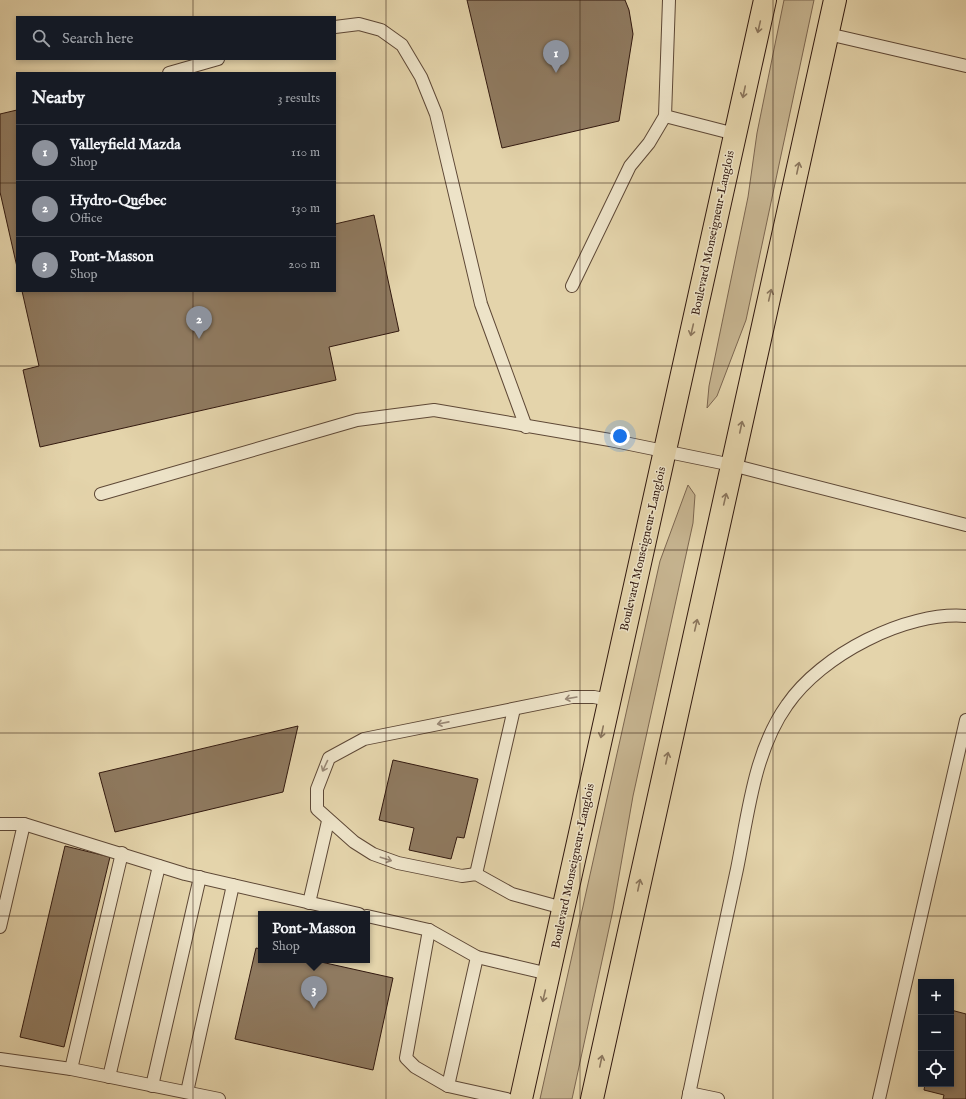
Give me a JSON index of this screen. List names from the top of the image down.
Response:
{
  "streets": {
    "highway": ["Boulevard Monseigneur-Langlois"]
  },
  "page": {
    "search": "Search here",
    "pins": ["1", "2", "3"],
    "heading": ["Nearby", "3 results"],
    "list": [
      {
        "mark": "1",
        "name": "Valleyfield Mazda",
        "note": "Shop",
        "value": "110 m"
      },
      {
        "mark": "2",
        "name": "Hydro-Québec",
        "note": "Office",
        "value": "130 m"
      },
      {
        "mark": "3",
        "name": "Pont-Masson",
        "note": "Shop",
        "value": "200 m"
      }
    ],
    "popup": ["Pont-Masson", "Shop"],
    "map_buttons": ["+", "−"]
  }
}
